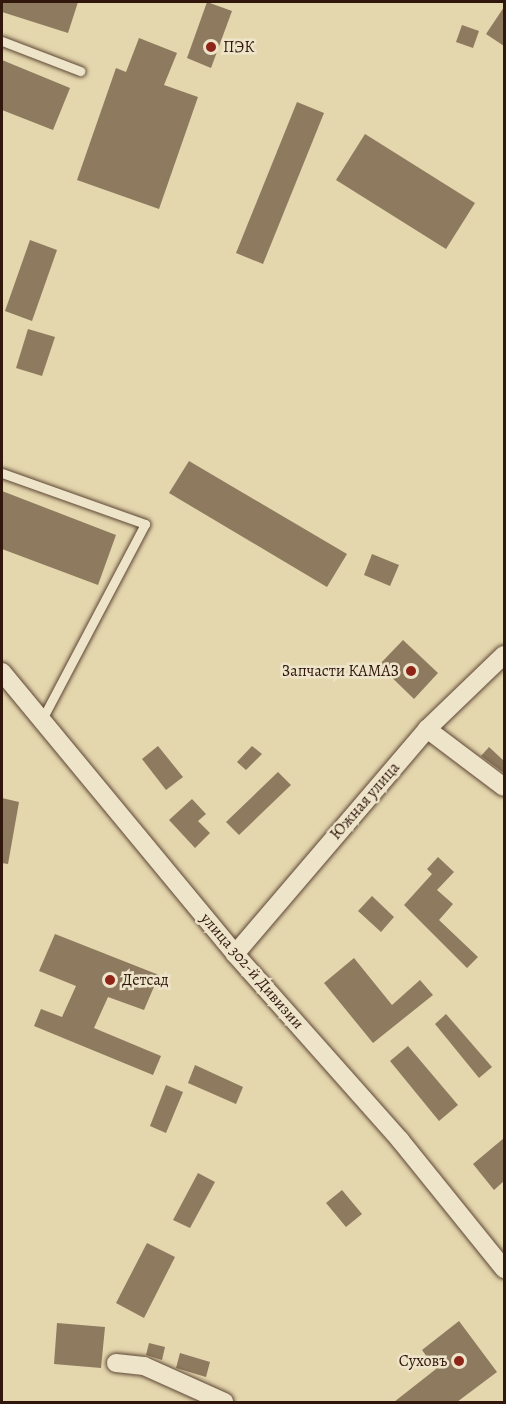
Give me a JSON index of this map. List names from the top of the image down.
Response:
{
  "streets": {
    "street": ["Южная улица", "улица 302-й Дивизии"]
  },
  "crossings": [
    ["Южная улица", "улица 302-й Дивизии"]
  ],
  "places": [
    "ПЭК",
    "Запчасти КАМАЗ",
    "Детсад",
    "Суховъ"
  ]
}
